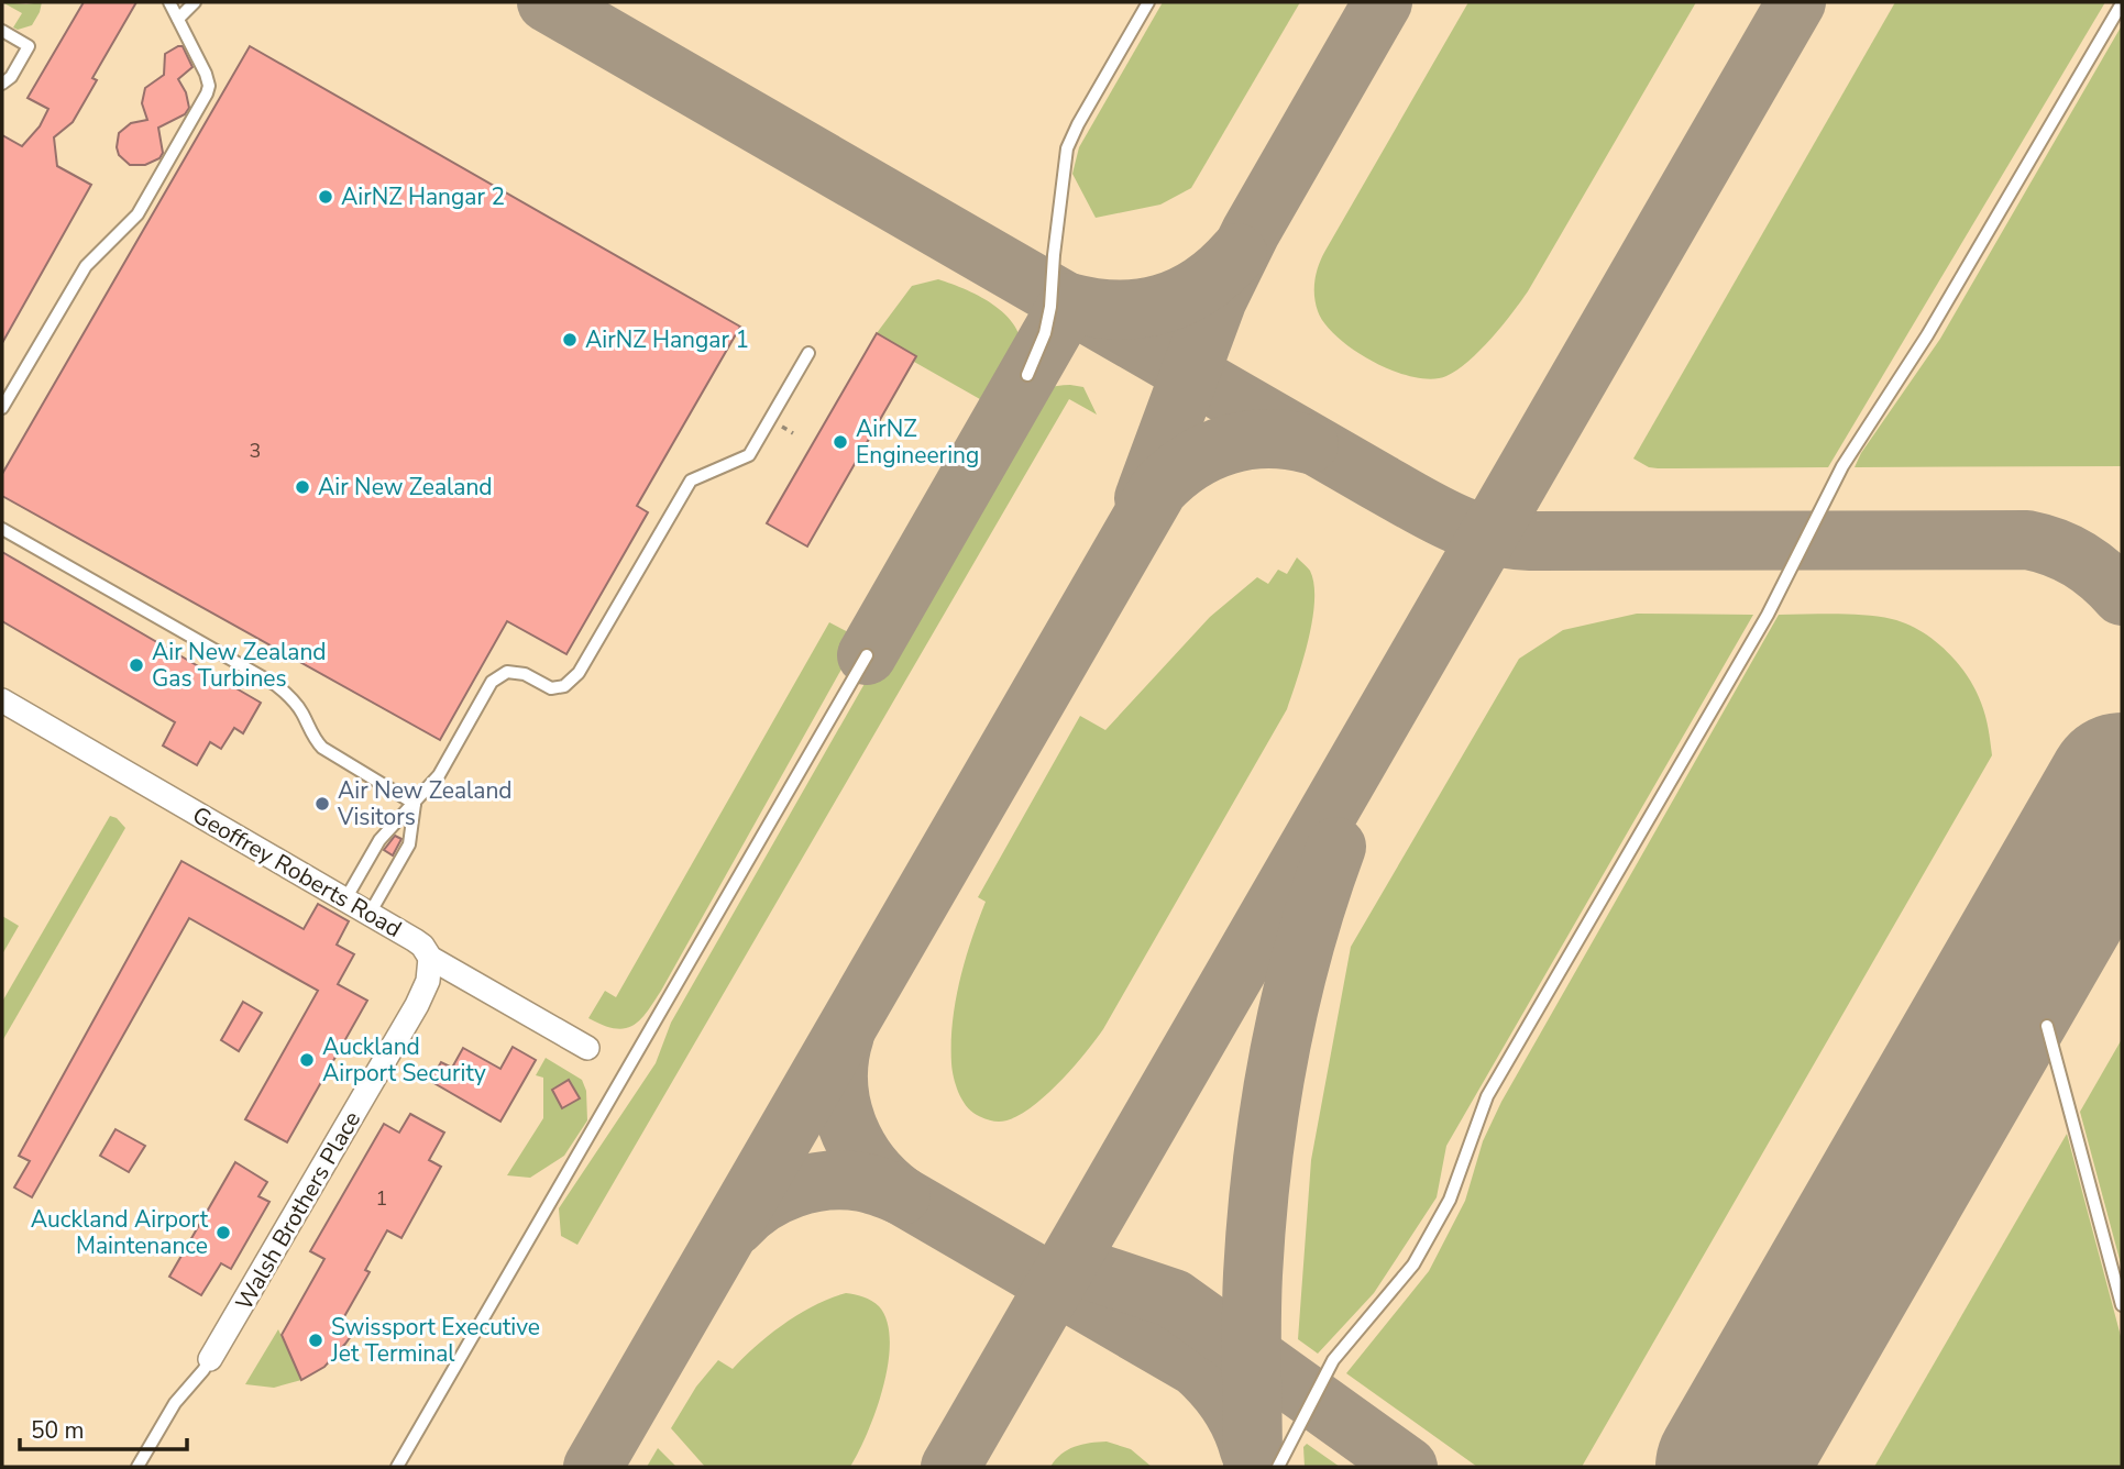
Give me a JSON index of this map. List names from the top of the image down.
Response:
{
  "streets": {
    "street": ["Geoffrey Roberts Road", "Walsh Brothers Place"]
  },
  "crossings": [
    ["Geoffrey Roberts Road", "Walsh Brothers Place"]
  ],
  "places": [
    "AirNZ Hangar 2",
    "AirNZ Hangar 1",
    "AirNZ Engineering",
    "Air New Zealand",
    "Air New Zealand Gas Turbines",
    "Air New Zealand Visitors",
    "Auckland Airport Security",
    "Auckland Airport Maintenance",
    "Swissport Executive Jet Terminal"
  ],
  "house_numbers": ["3", "1"],
  "scale_bar": "50 m"
}
